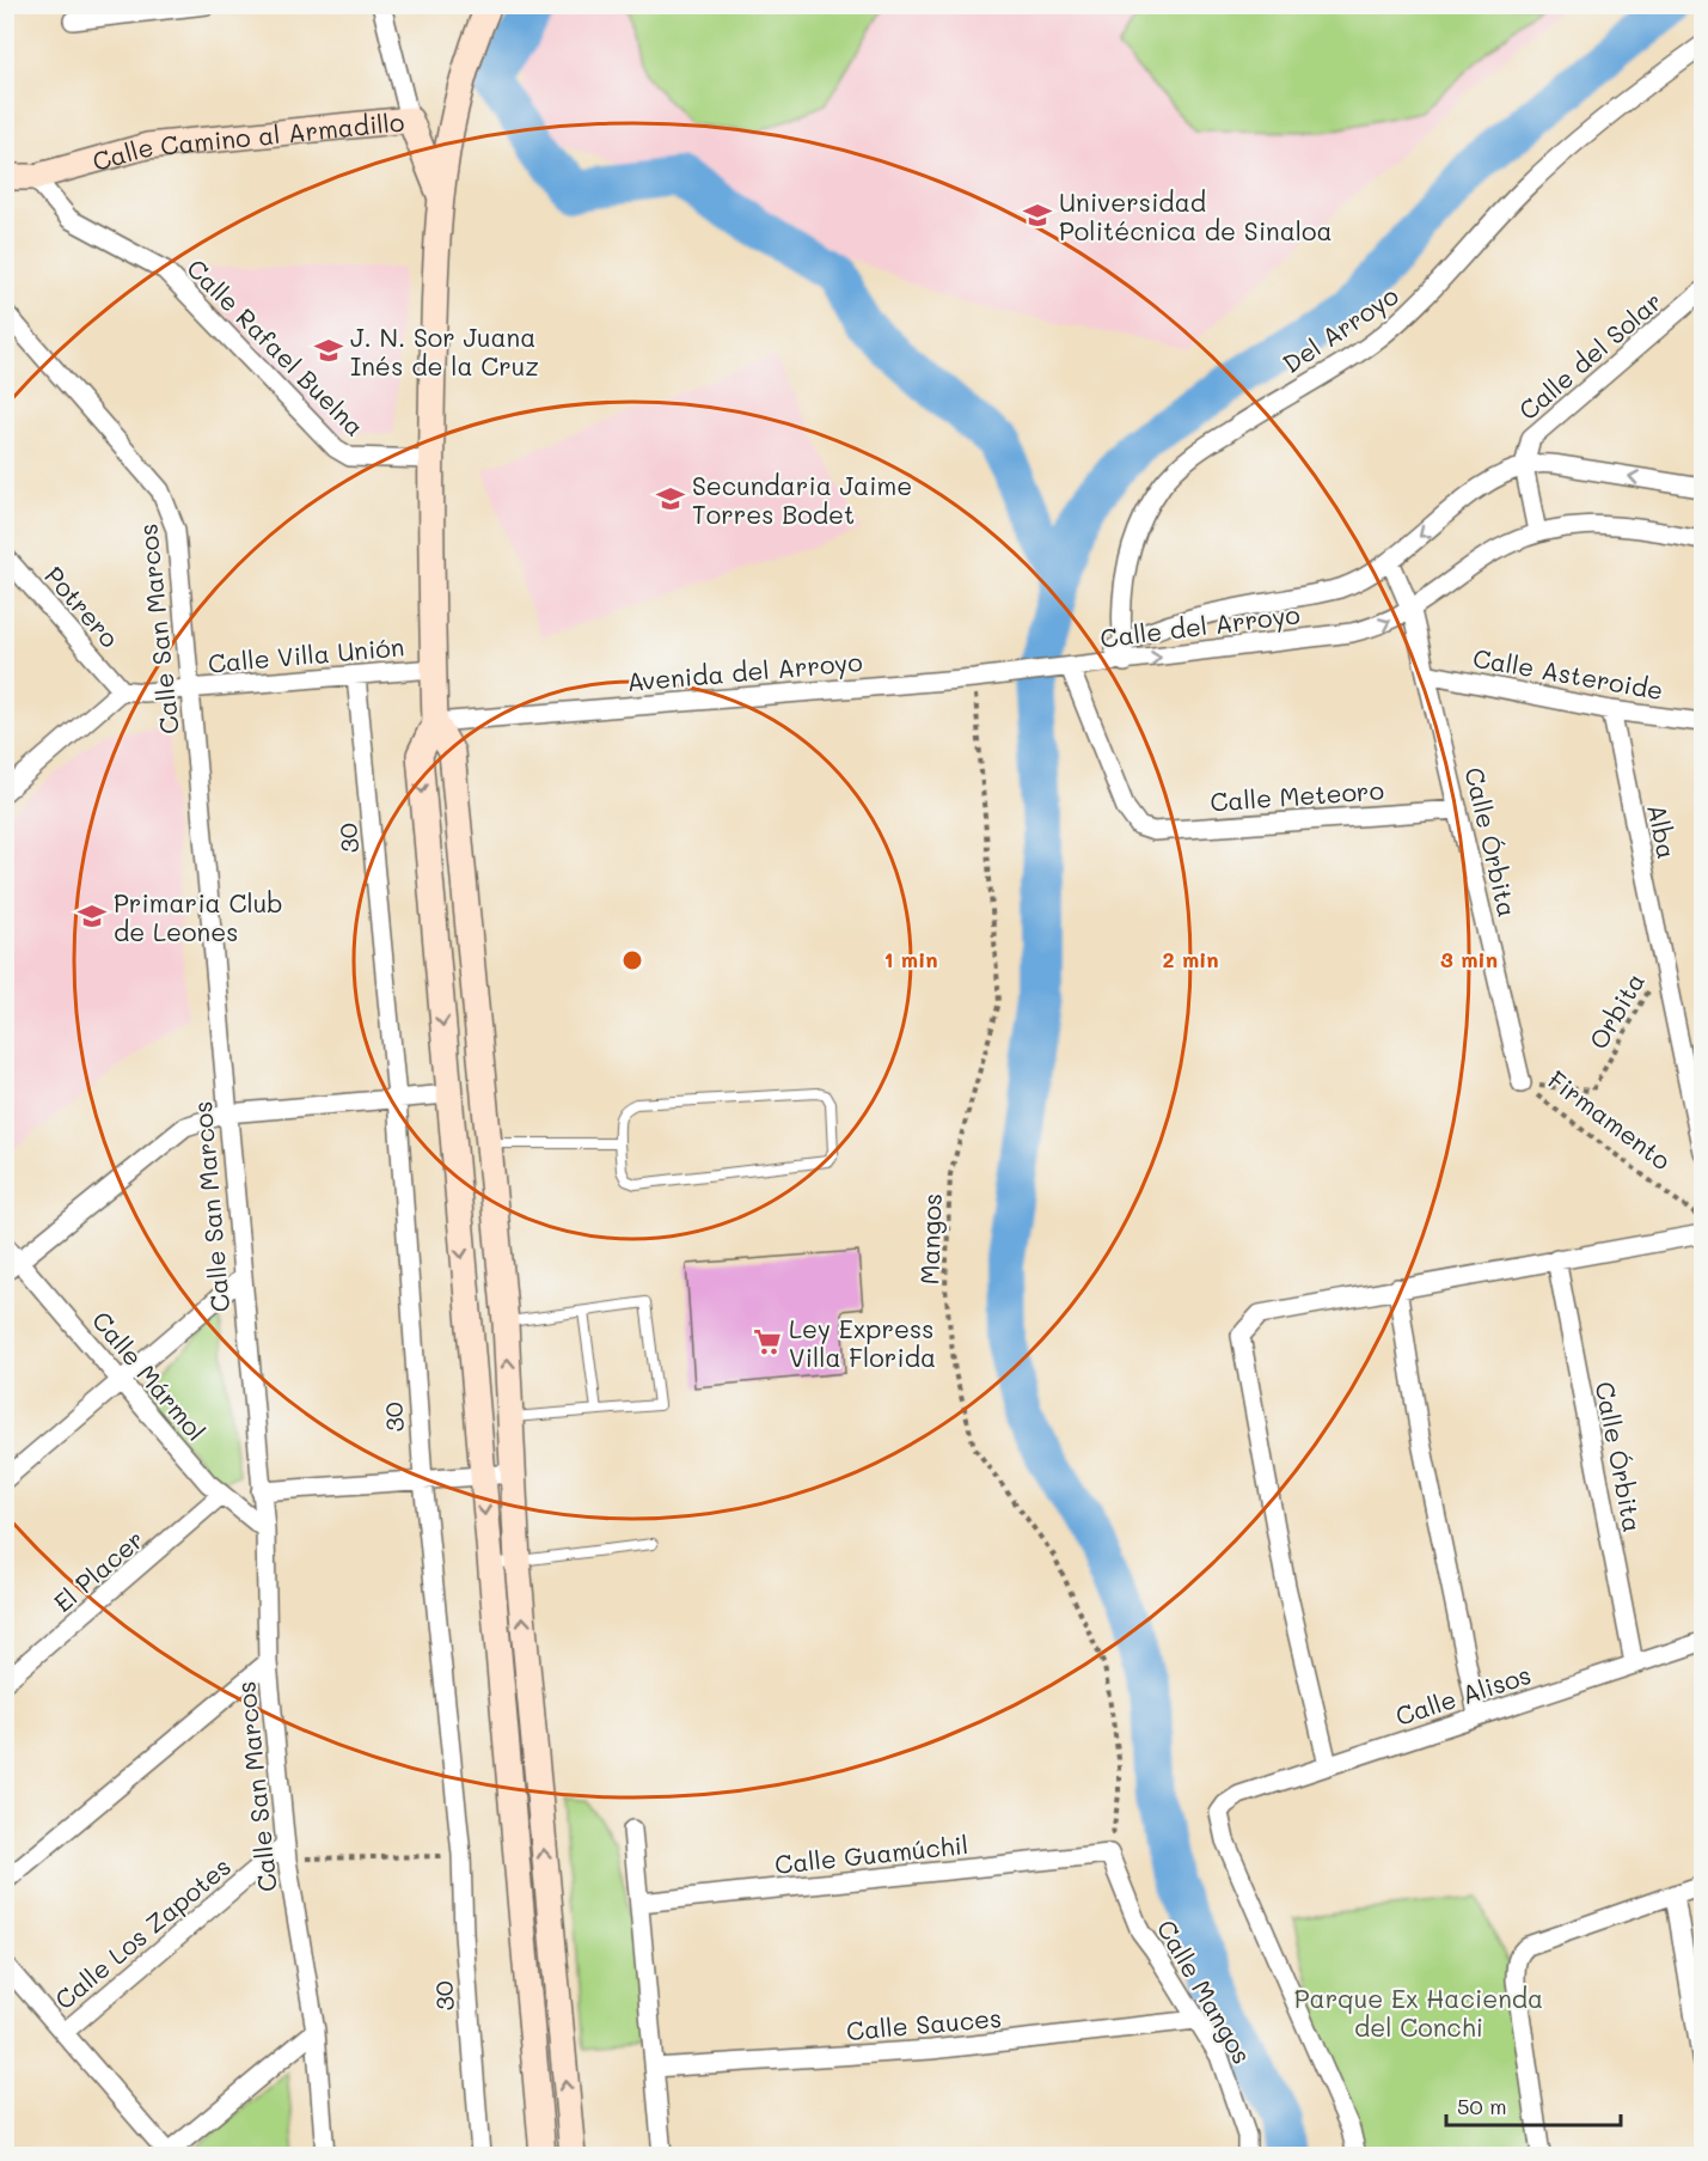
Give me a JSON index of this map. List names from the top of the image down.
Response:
{
  "streets": {
    "street": [
      "Calle Camino al Armadillo",
      "Del Arroyo",
      "Calle Rafael Buelna",
      "Calle del Solar",
      "Potrero",
      "Calle del Arroyo",
      "Calle San Marcos",
      "Calle Villa Unión",
      "Avenida del Arroyo",
      "Calle Asteroide",
      "Calle Meteoro",
      "Alba",
      "30",
      "Calle Órbita",
      "Firmamento",
      "Calle Mármol",
      "El Placer",
      "Calle Alisos",
      "Calle Guamúchil",
      "Calle Los Zapotes",
      "Calle Mangos",
      "Calle Sauces"
    ],
    "path": ["Orbita", "Mangos"]
  },
  "crossings": [
    ["Calle Camino al Armadillo", "Calle Rafael Buelna"],
    ["Del Arroyo", "Calle del Arroyo"],
    ["Calle del Solar", "Calle del Arroyo"],
    ["Potrero", "Calle Villa Unión"],
    ["Calle del Arroyo", "Avenida del Arroyo"],
    ["Calle del Arroyo", "Calle Meteoro"],
    ["Calle del Arroyo", "Calle Órbita"],
    ["Calle San Marcos", "Calle Villa Unión"],
    ["Calle San Marcos", "Calle Mármol"],
    ["Calle San Marcos", "Calle Los Zapotes"],
    ["Calle Villa Unión", "30"],
    ["Avenida del Arroyo", "Calle Meteoro"],
    ["Avenida del Arroyo", "Mangos"],
    ["Calle Asteroide", "Alba"],
    ["Calle Asteroide", "Calle Órbita"],
    ["Calle Meteoro", "Calle Órbita"],
    ["Alba", "Orbita"],
    ["Alba", "Firmamento"],
    ["Calle Órbita", "Orbita"],
    ["Calle Órbita", "Firmamento"],
    ["Calle Órbita", "Calle Alisos"],
    ["Orbita", "Firmamento"],
    ["Mangos", "Calle Guamúchil"],
    ["Mangos", "Calle Mangos"],
    ["Calle Mármol", "El Placer"],
    ["Calle Guamúchil", "Calle Mangos"],
    ["Calle Mangos", "Calle Sauces"]
  ],
  "parks": ["Parque Ex Hacienda del Conchi"],
  "places": {
    "school or university": [
      "Universidad Politécnica de Sinaloa",
      "J. N. Sor Juana Inés de la Cruz",
      "Secundaria Jaime Torres Bodet",
      "Primaria Club de Leones"
    ],
    "supermarket": ["Ley Express Villa Florida"]
  },
  "scale_bar": "50 m",
  "rings": ["1 min", "2 min", "3 min"]
}
